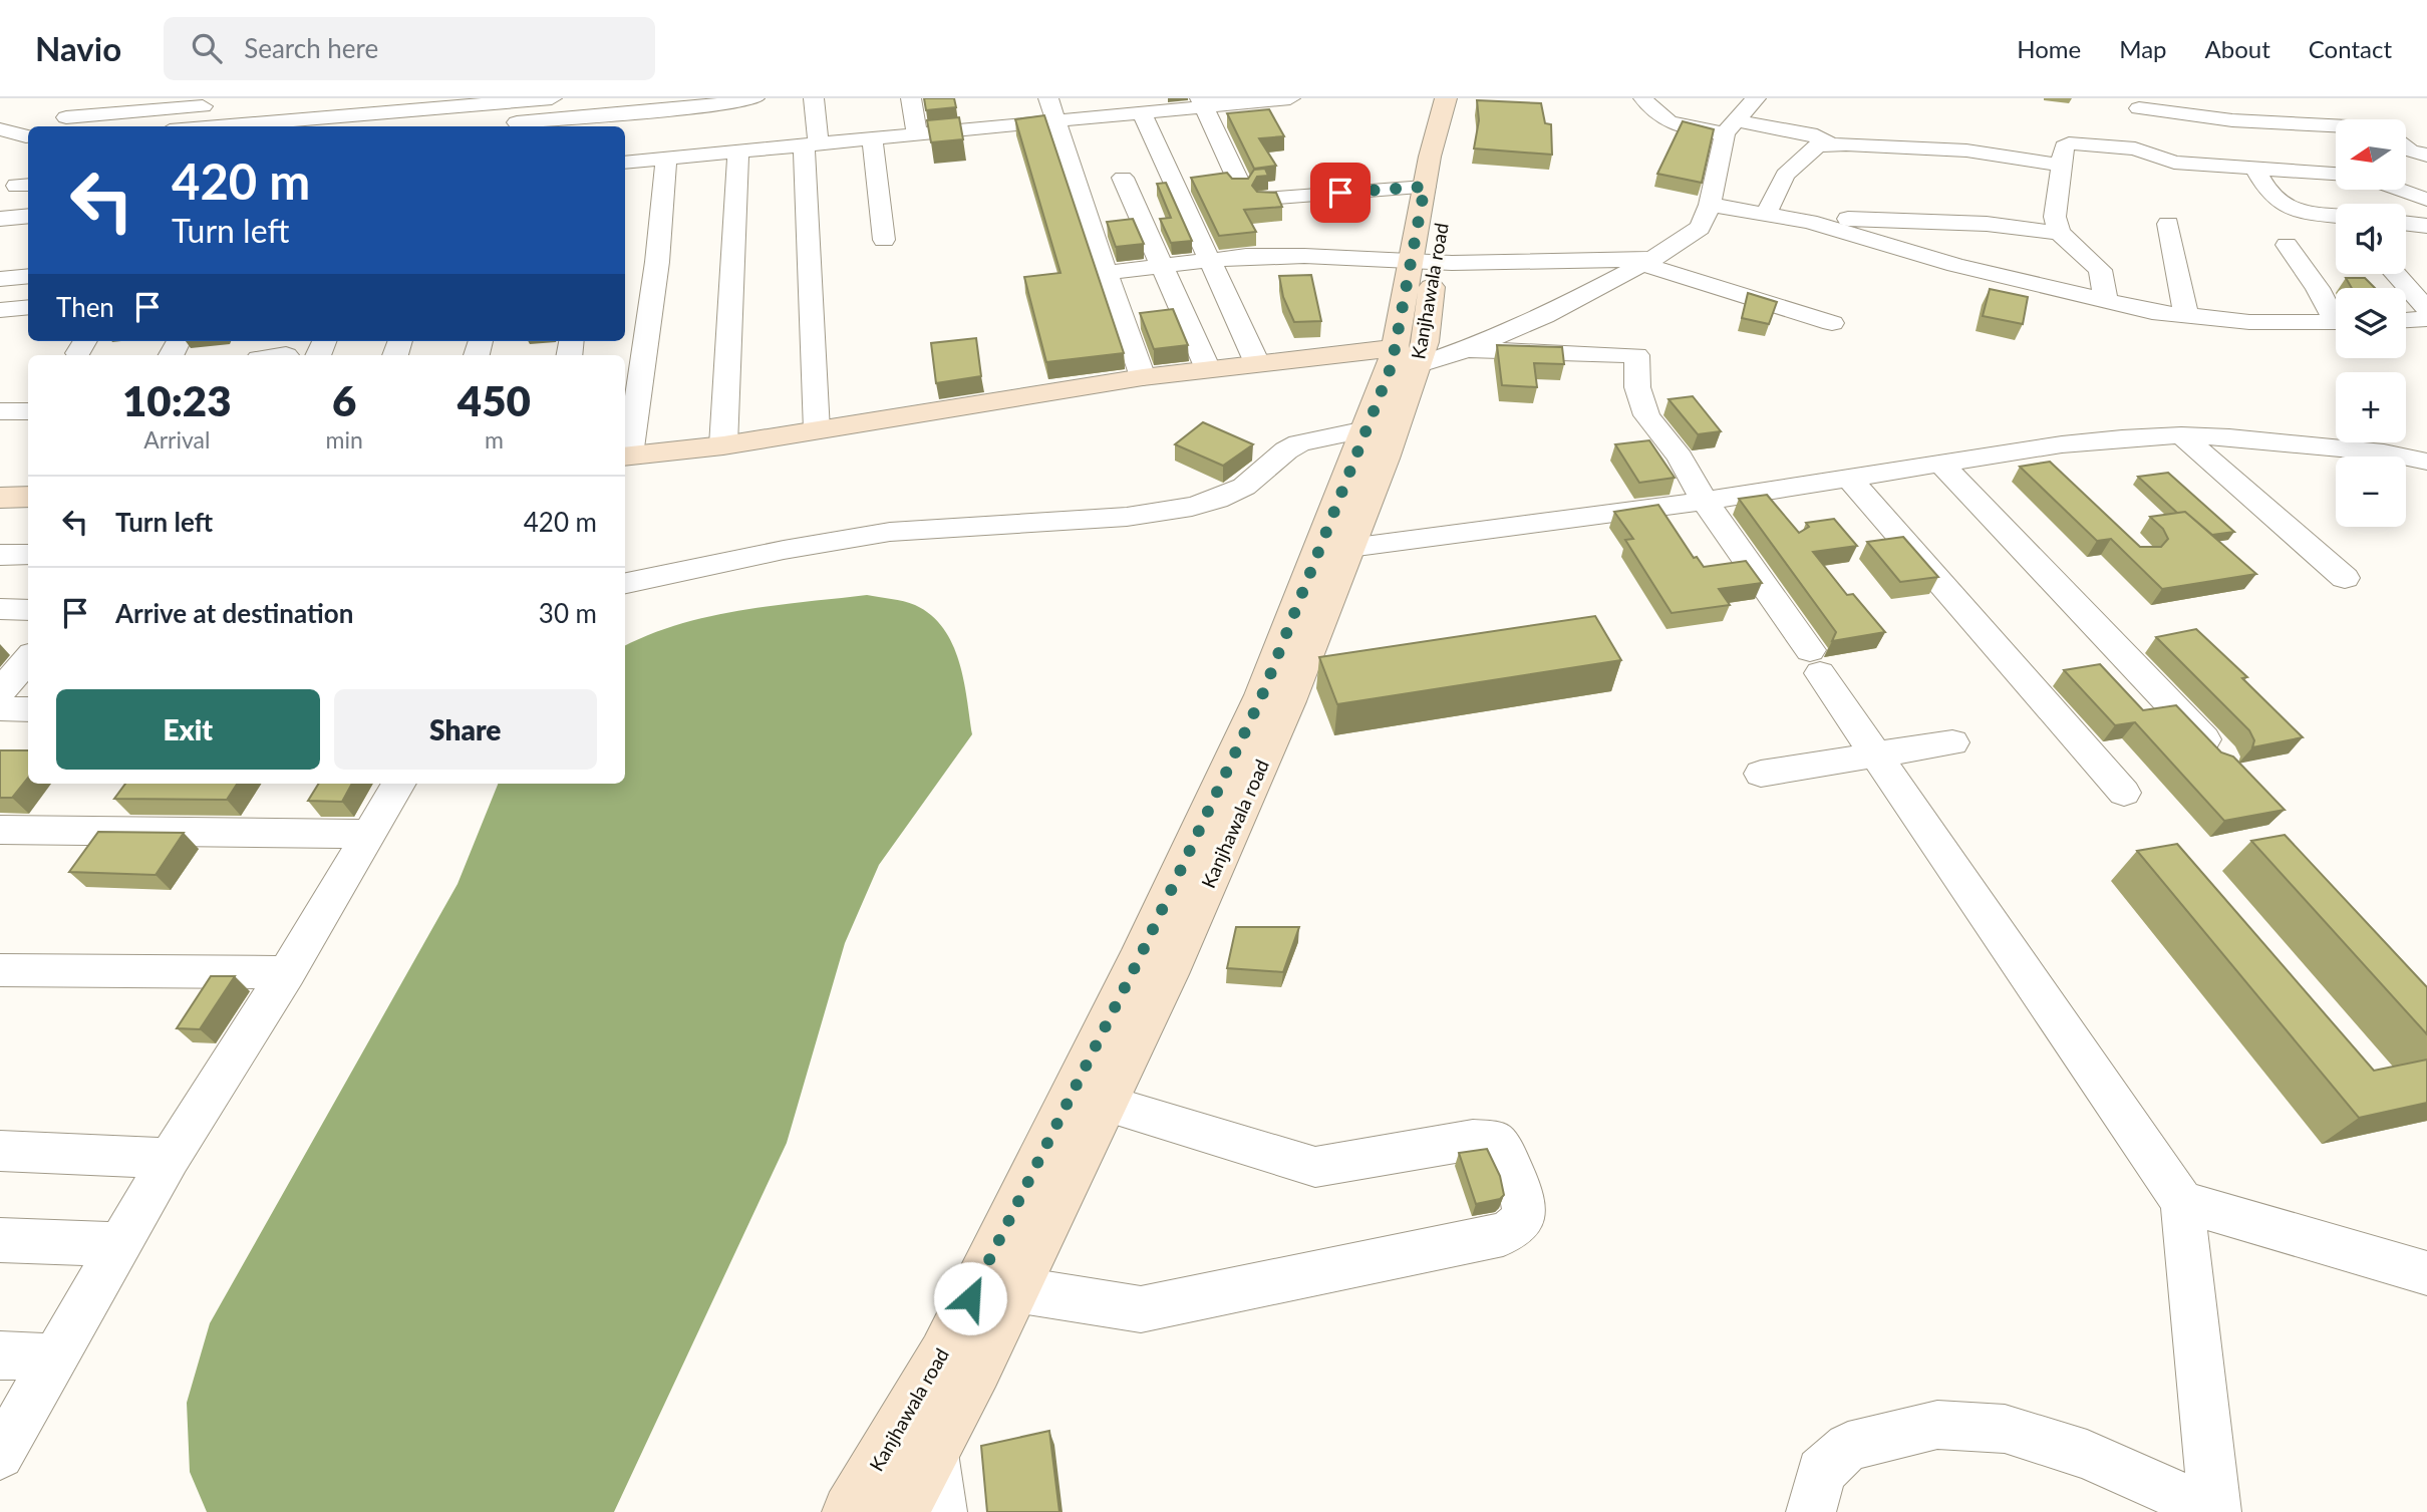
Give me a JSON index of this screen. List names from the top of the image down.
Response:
{
  "streets": {
    "main road": ["Kanjhawala road"]
  },
  "north": "left",
  "page": {
    "header": "Navio",
    "search": "Search here",
    "nav": [
      "Home",
      "Map",
      "About",
      "Contact"
    ],
    "map_buttons": ["+", "−"],
    "turn": ["420 m", "Turn left"],
    "then": "Then",
    "eta": [
      "10:23",
      "Arrival",
      "6",
      "min",
      "450",
      "m"
    ],
    "list": [
      {
        "name": "Turn left",
        "value": "420 m"
      },
      {
        "name": "Arrive at destination",
        "value": "30 m"
      }
    ],
    "buttons": ["Exit", "Share"]
  }
}
